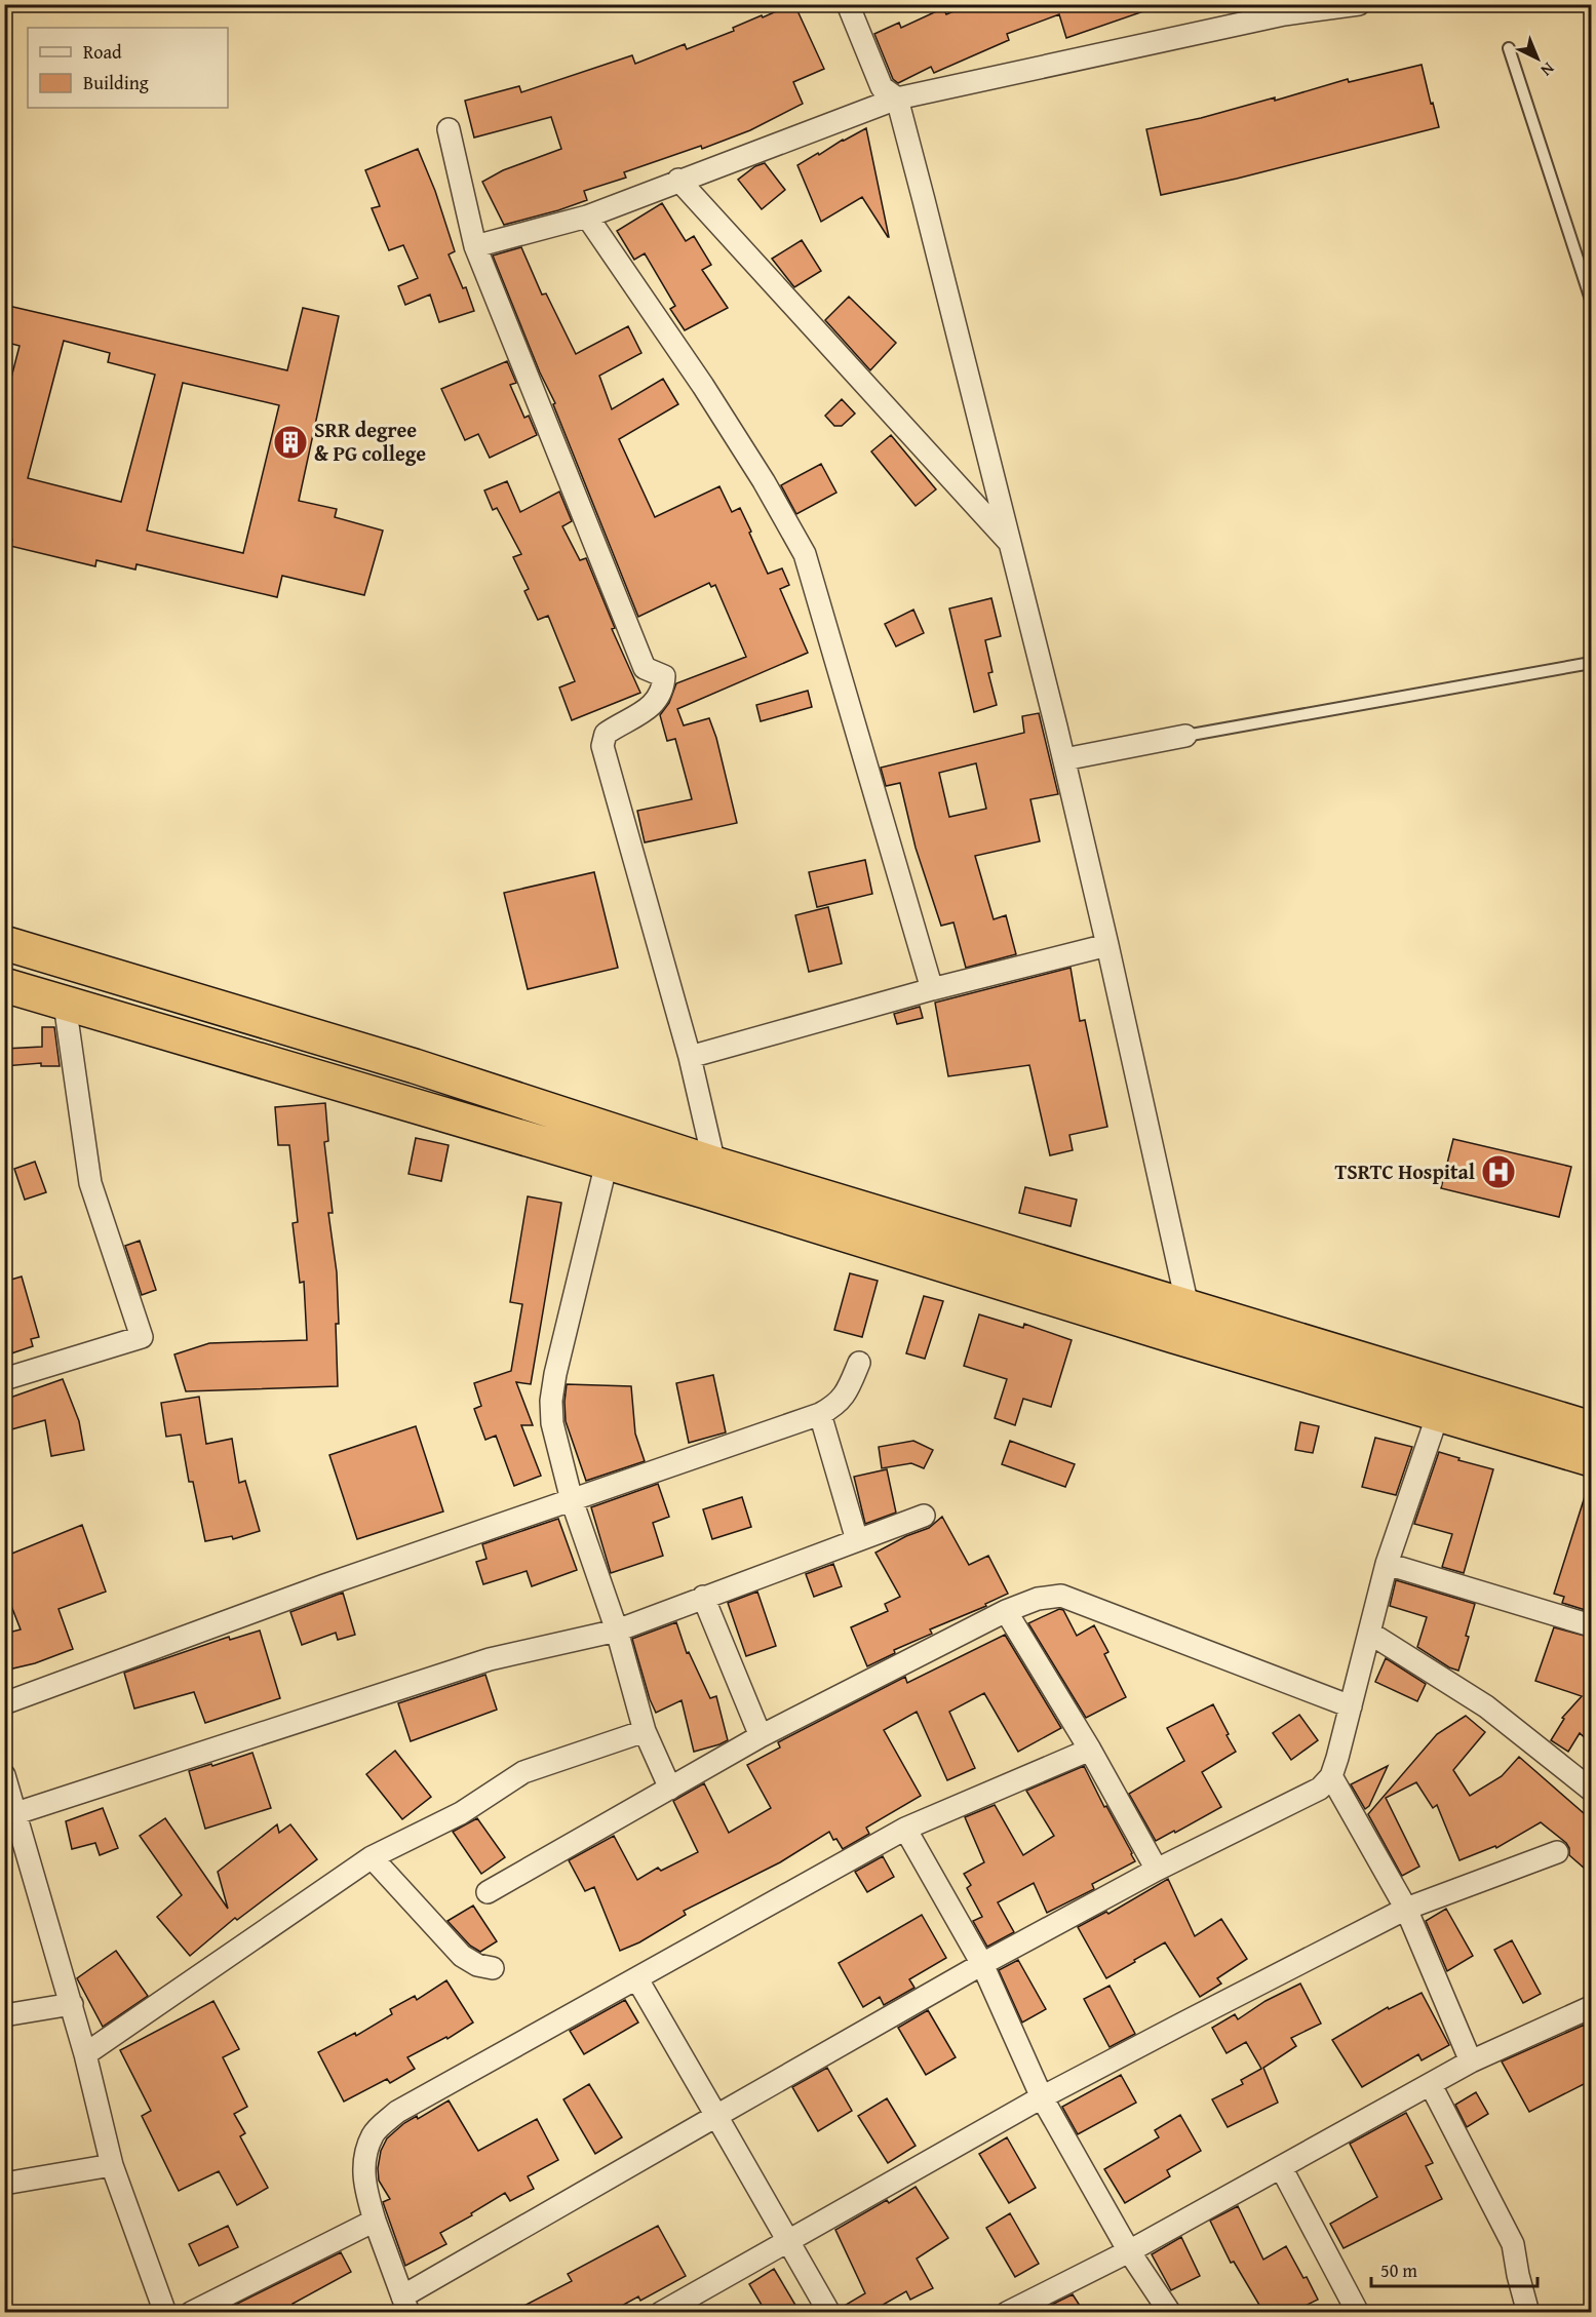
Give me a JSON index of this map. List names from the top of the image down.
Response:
{
  "places": {
    "building": ["SRR degree & PG college"],
    "hospital": ["TSRTC Hospital"]
  },
  "legend": ["Road", "Building"],
  "scale_bar": "50 m",
  "north": "bottom right"
}
